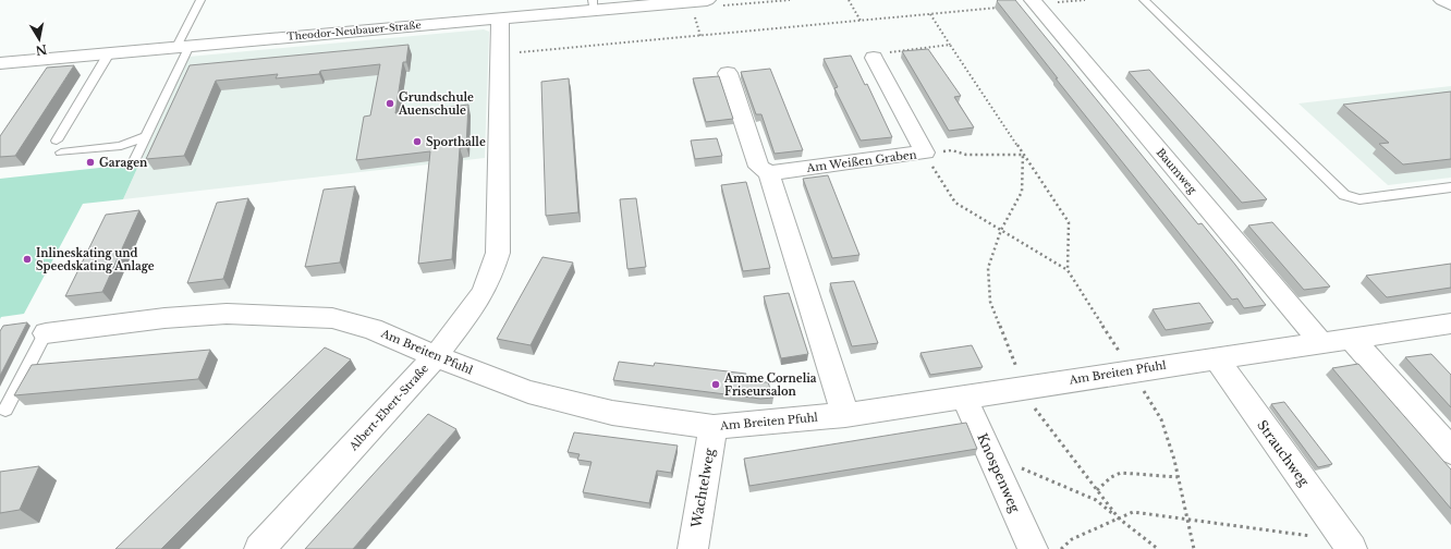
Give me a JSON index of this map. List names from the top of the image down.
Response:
{
  "streets": {
    "street": [
      "Theodor-Neubauer-Straße",
      "Am Weißen Graben",
      "Baumweg",
      "Am Breiten Pfuhl",
      "Albert-Ebert-Straße",
      "Strauchweg",
      "Knospenweg",
      "Wachtelweg"
    ]
  },
  "crossings": [
    ["Theodor-Neubauer-Straße", "Albert-Ebert-Straße"],
    ["Baumweg", "Am Breiten Pfuhl"],
    ["Am Breiten Pfuhl", "Albert-Ebert-Straße"],
    ["Am Breiten Pfuhl", "Strauchweg"],
    ["Am Breiten Pfuhl", "Knospenweg"],
    ["Am Breiten Pfuhl", "Wachtelweg"]
  ],
  "places": [
    "Grundschule Auenschule",
    "Sporthalle",
    "Garagen",
    "Inlineskating und Speedskating Anlage",
    "Amme Cornelia Friseursalon"
  ],
  "north": "bottom"
}
